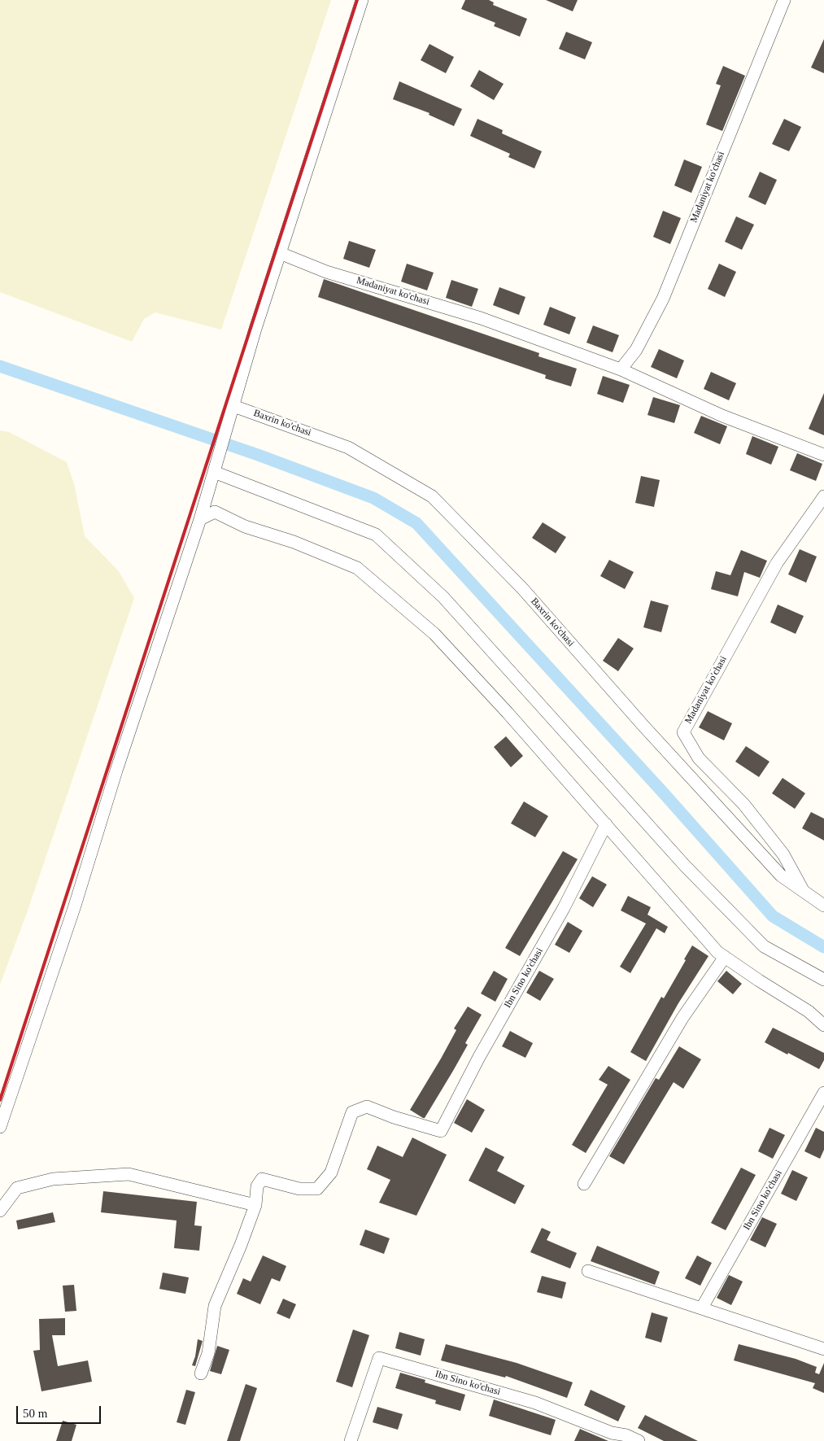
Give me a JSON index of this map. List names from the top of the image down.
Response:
{
  "streets": {
    "street": ["Madaniyat ko'chasi", "Baxrin ko'chasi", "Ibn Sino ko'chasi"]
  },
  "crossings": [
    ["Madaniyat ko'chasi", "Baxrin ko'chasi"]
  ],
  "scale_bar": "50 m"
}
